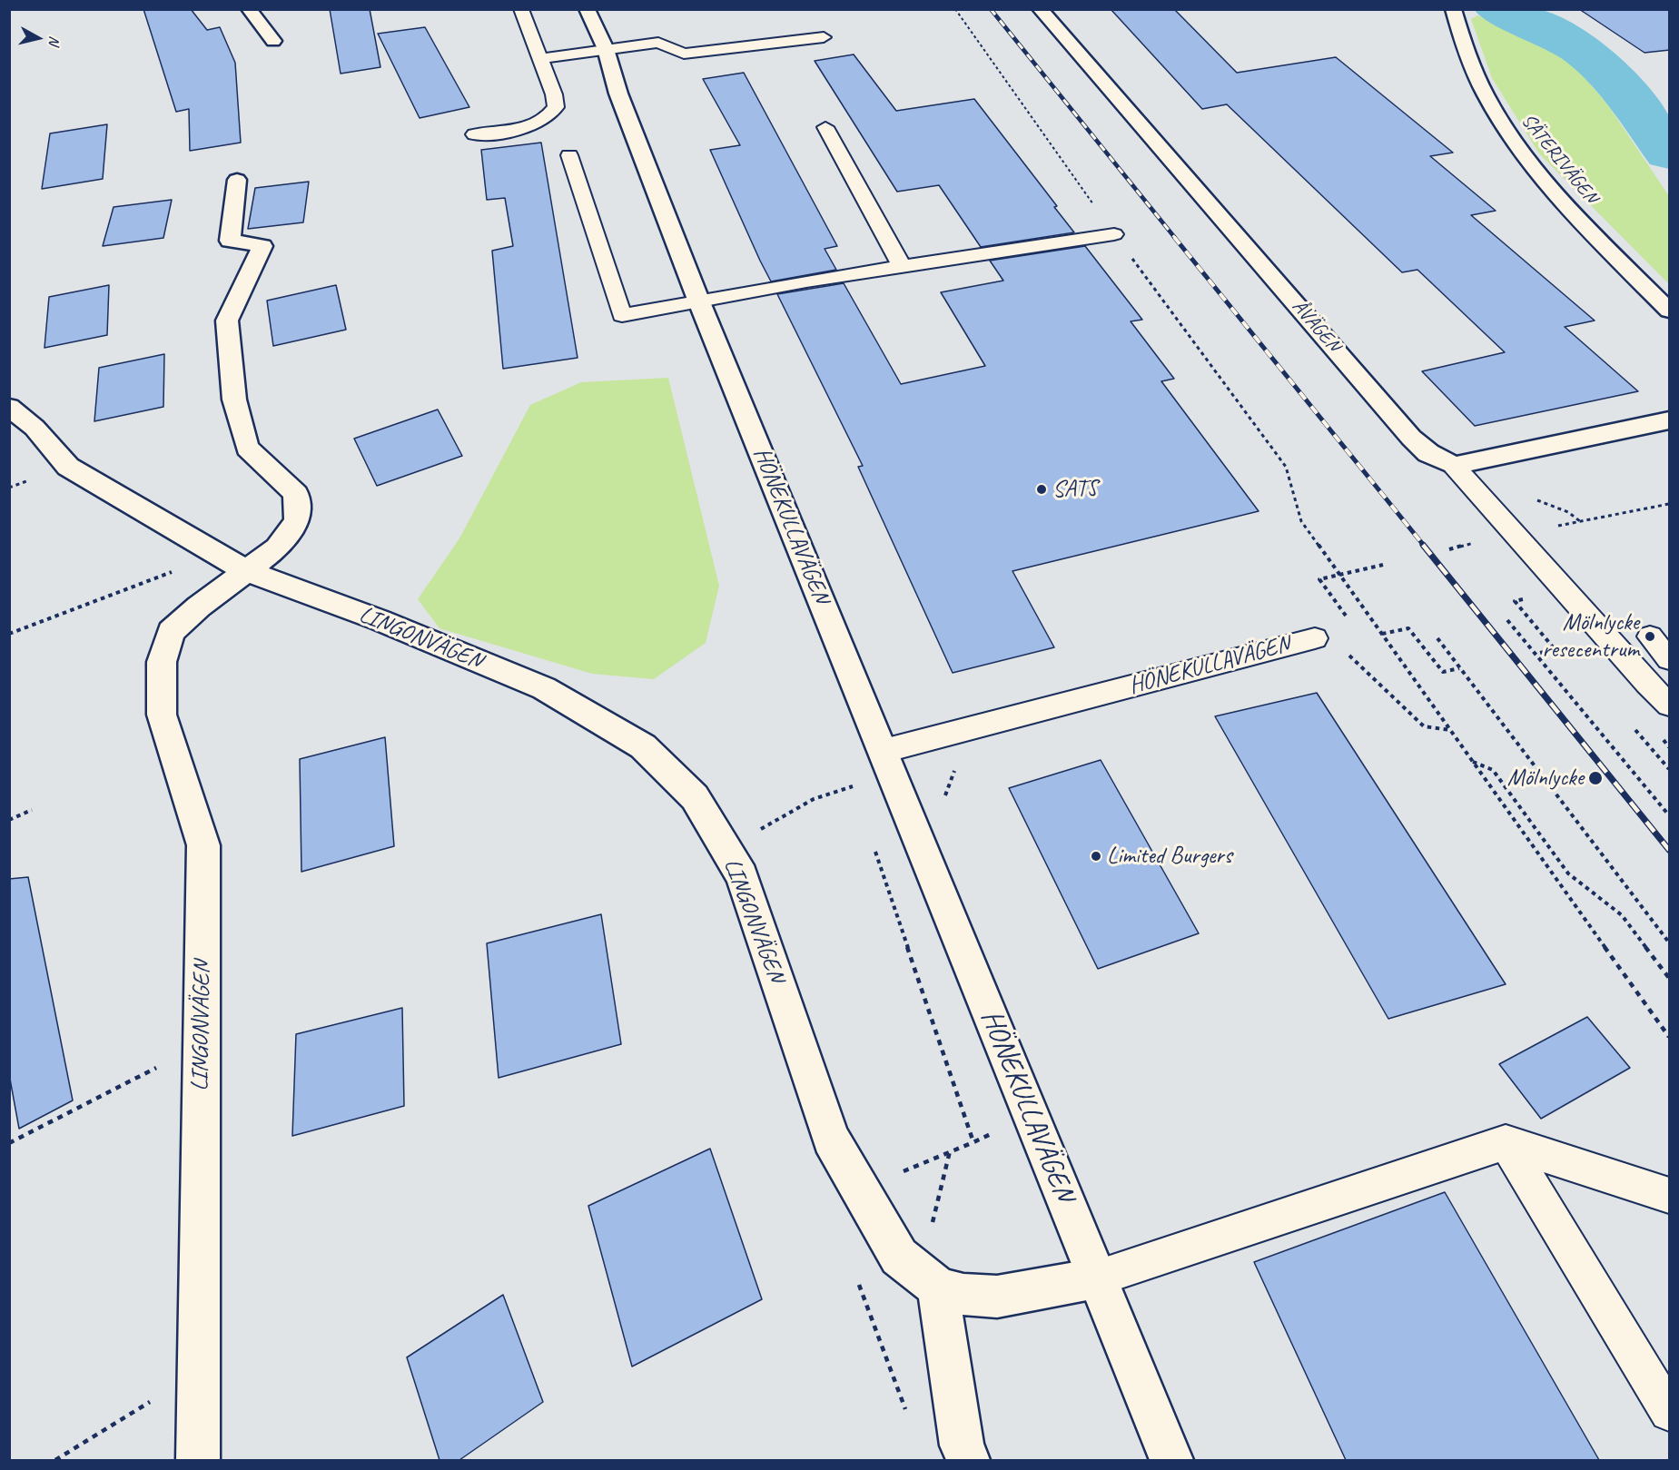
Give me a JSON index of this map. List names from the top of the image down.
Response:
{
  "streets": {
    "street": [
      "SÄTERIVÄGEN",
      "ÅVÄGEN",
      "HÖNEKULLAVÄGEN",
      "LINGONVÄGEN"
    ]
  },
  "crossings": [
    ["HÖNEKULLAVÄGEN", "LINGONVÄGEN"]
  ],
  "places": [
    "SATS",
    "Mölnlycke resecentrum",
    "Mölnlycke",
    "Limited Burgers"
  ],
  "north": "right"
}
